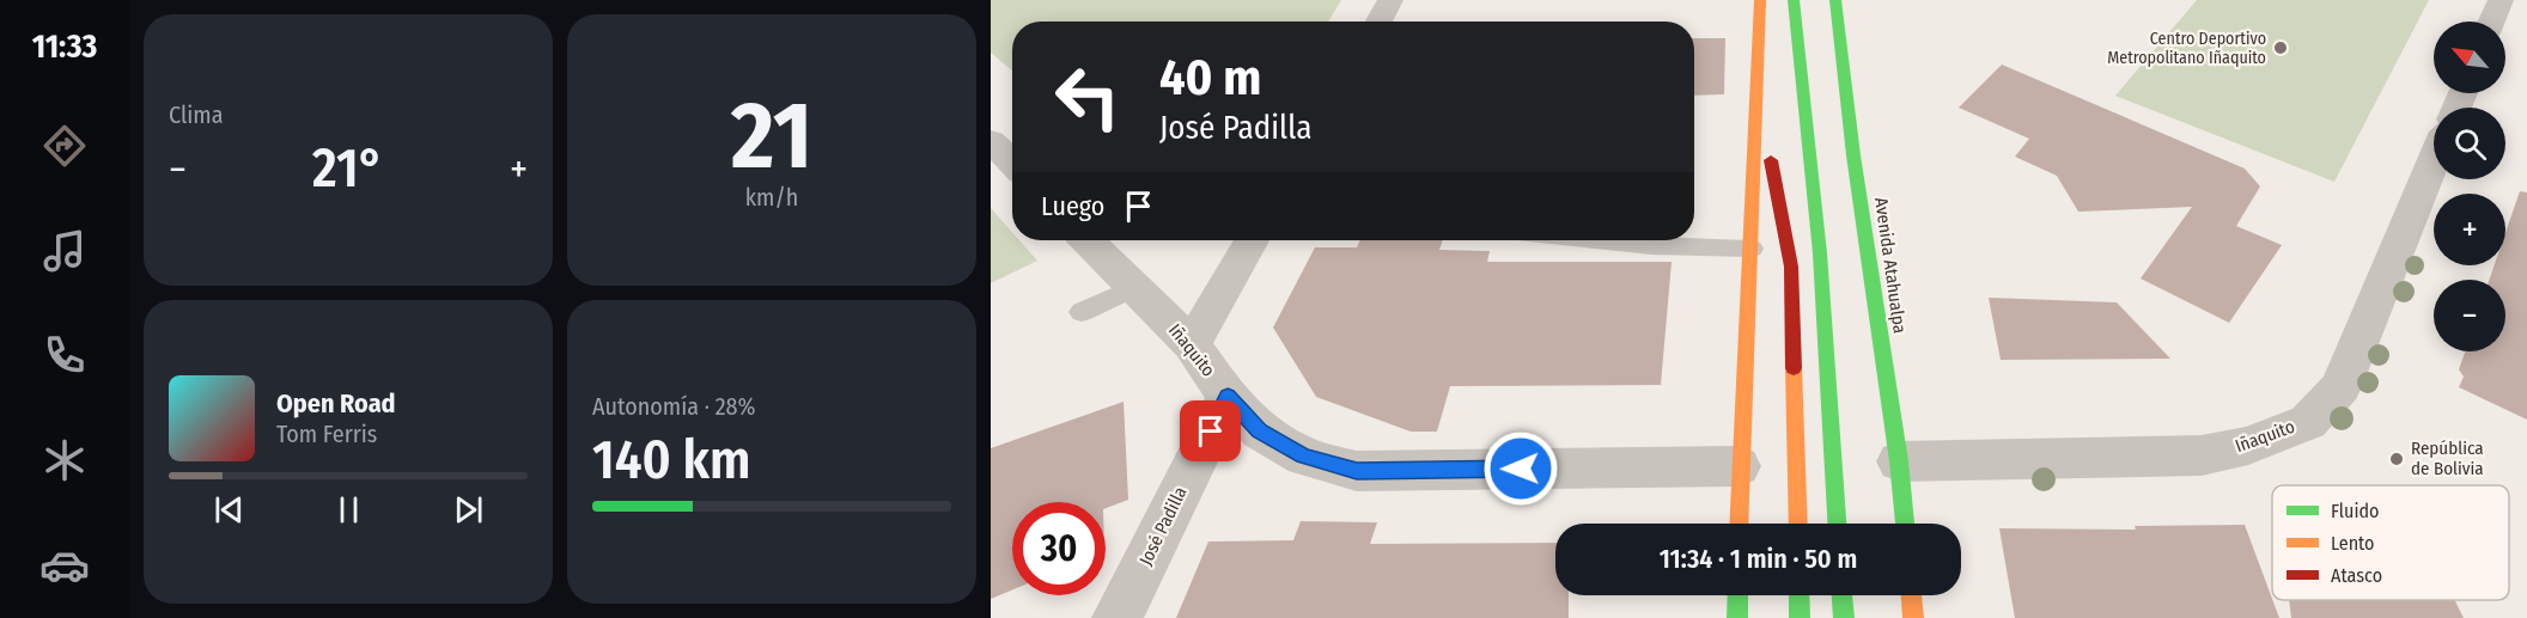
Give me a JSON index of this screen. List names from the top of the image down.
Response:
{
  "streets": {
    "main road": ["Avenida Atahualpa"],
    "street": ["Iñaquito", "José Padilla"]
  },
  "crossings": [
    ["Avenida Atahualpa", "Iñaquito"],
    ["Iñaquito", "José Padilla"]
  ],
  "places": ["Centro Deportivo Metropolitano Iñaquito", "República de Bolivia"],
  "legend": ["Fluido", "Lento", "Atasco"],
  "north": "top left",
  "page": {
    "tabs": "11:33",
    "tile": [
      "Clima",
      ["21", "km/h"],
      ["Autonomía · 28%", "140 km"]
    ],
    "map_buttons": ["+", "−"],
    "turn": ["40 m", "José Padilla"],
    "heat": ["−", "21°", "+"],
    "then": "Luego",
    "song": ["Open Road", "Tom Ferris"],
    "limit": "30",
    "trip": "11:34 · 1 min · 50 m"
  }
}
